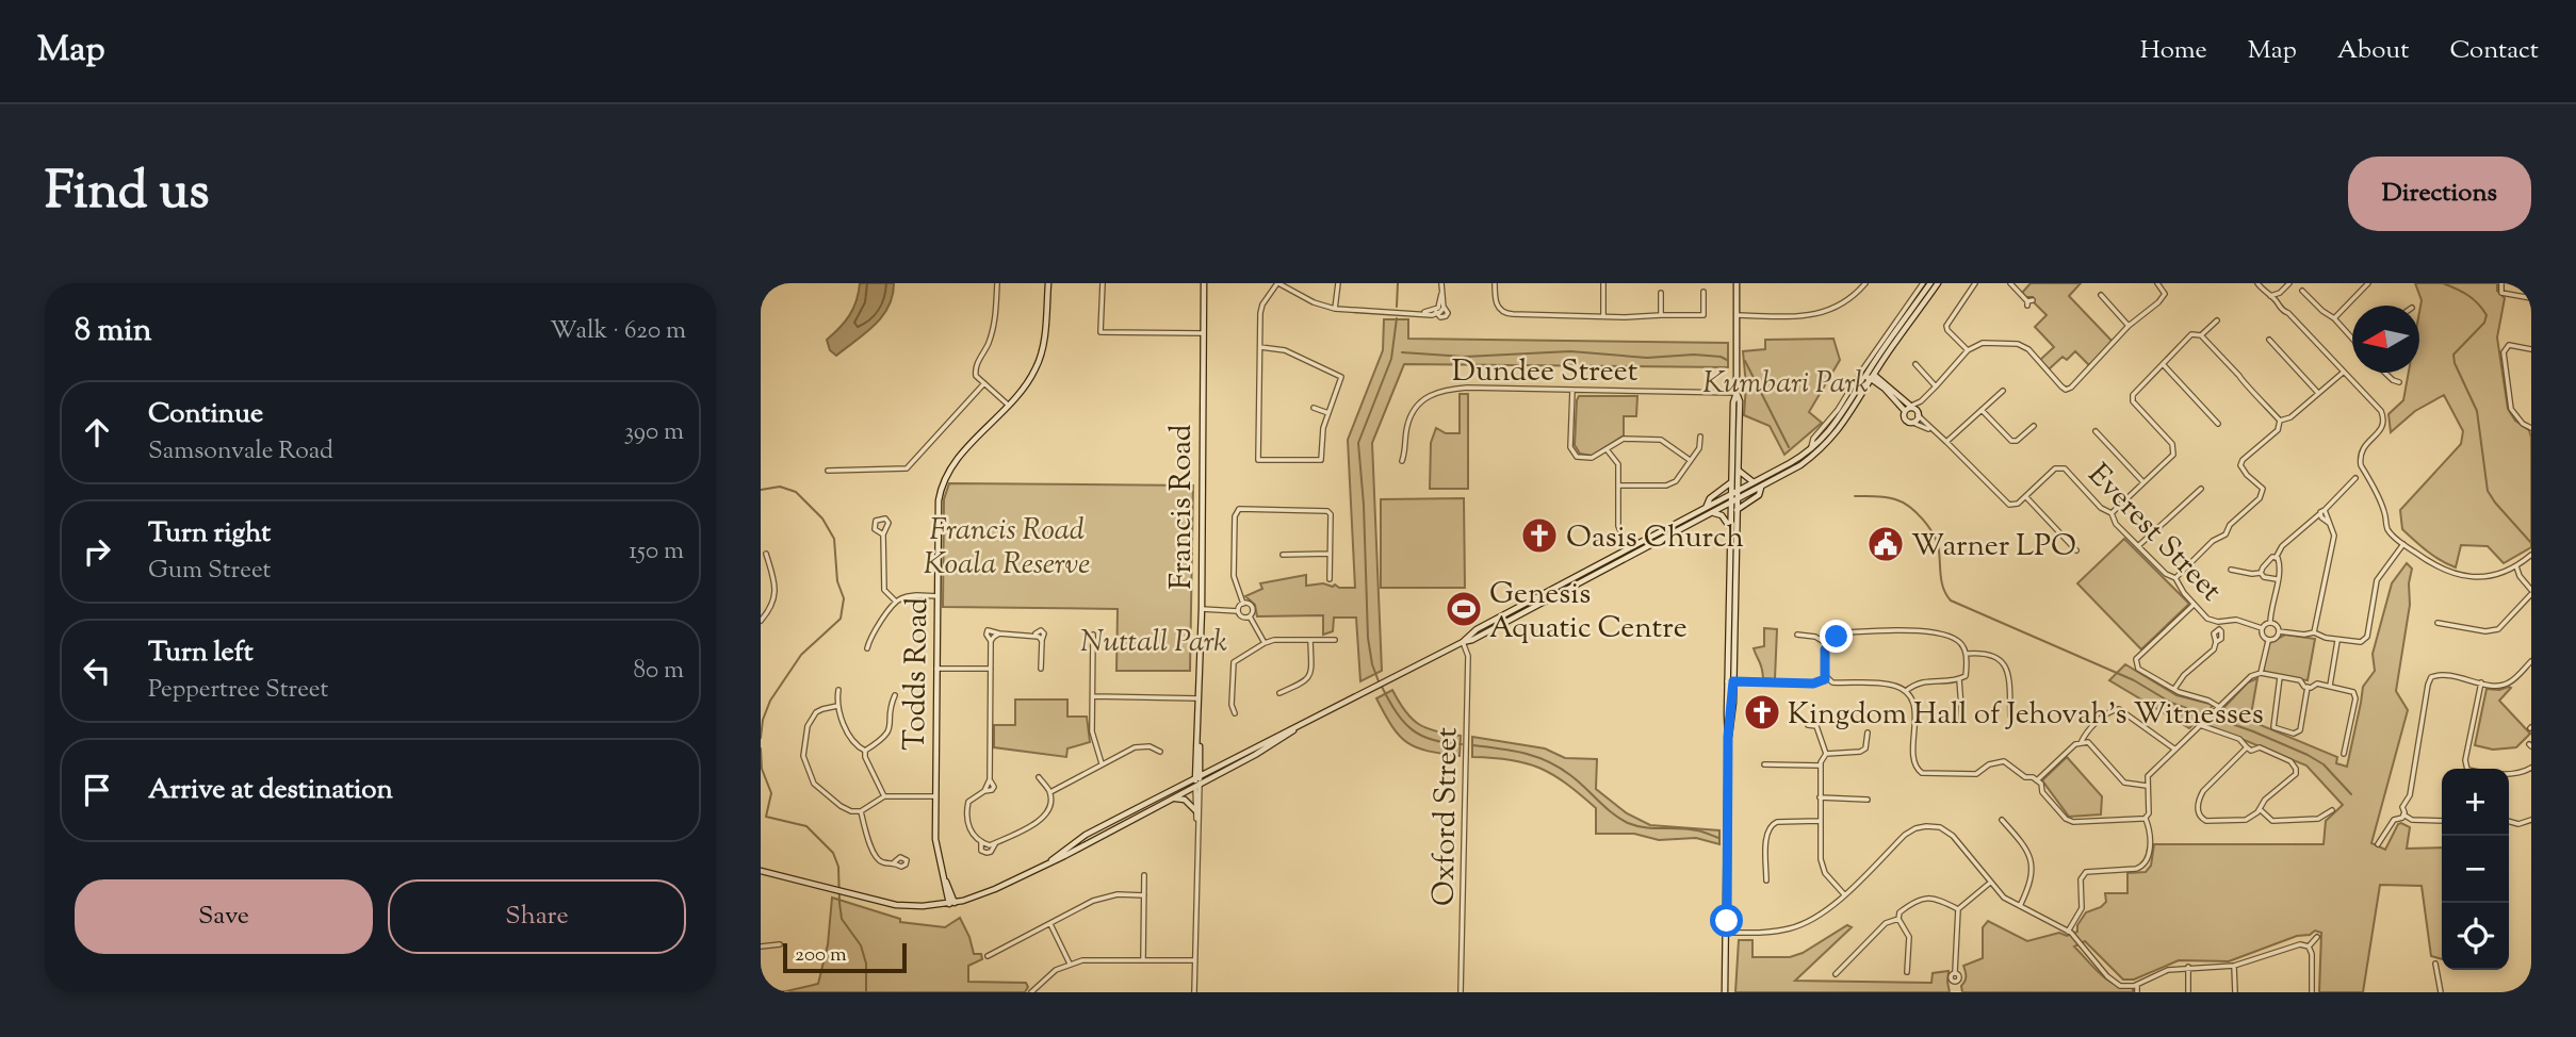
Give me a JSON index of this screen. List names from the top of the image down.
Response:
{
  "streets": {
    "main road": ["Francis Road", "Todds Road"],
    "street": ["Dundee Street", "Everest Street", "Oxford Street"]
  },
  "parks": ["Kumbari Park", "Francis Road Koala Reserve", "Nuttall Park"],
  "places": {
    "church": ["Oasis Church", "Kingdom Hall of Jehovah's Witnesses"],
    "public building": ["Warner LPO"],
    "sports": ["Genesis Aquatic Centre"]
  },
  "scale_bar": "200 m",
  "north": "left",
  "page": {
    "header": "Map",
    "nav": [
      "Home",
      "Map",
      "About",
      "Contact"
    ],
    "title": "Find us",
    "buttons": [
      "Directions",
      ["Save", "Share"]
    ],
    "heading": ["8 min", "Walk · 620 m"],
    "list": [
      ["Continue", "Samsonvale Road", "390 m"],
      ["Turn right", "Gum Street", "150 m"],
      ["Turn left", "Peppertree Street", "80 m"],
      "Arrive at destination"
    ],
    "map_buttons": ["+", "−"],
    "scale": "200 m"
  }
}
